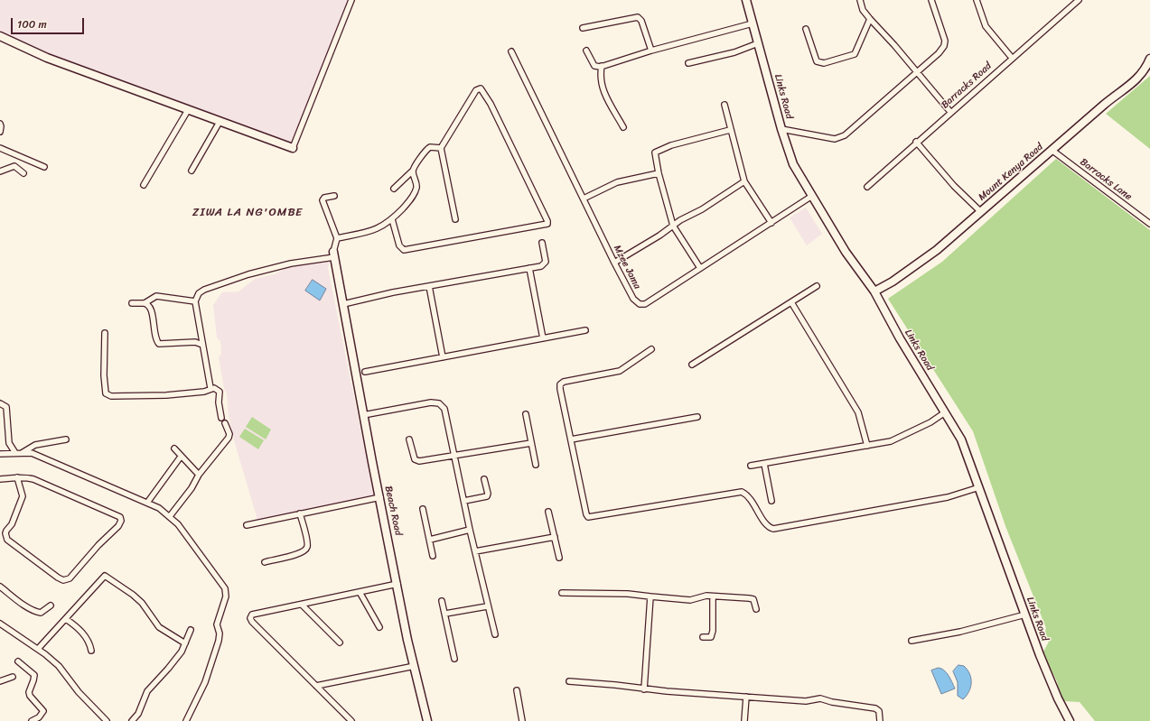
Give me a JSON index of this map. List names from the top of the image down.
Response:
{
  "streets": {
    "main road": ["Links Road", "Mount Kenya Road", "Beach Road"],
    "street": ["Barracks Road", "Barracks Lane", "Mzee Jama"]
  },
  "crossings": [
    ["Links Road", "Mount Kenya Road"],
    ["Links Road", "Mzee Jama"],
    ["Mount Kenya Road", "Barracks Lane"]
  ],
  "districts": ["ZIWA LA NG'OMBE"],
  "scale_bar": "100 m"
}
